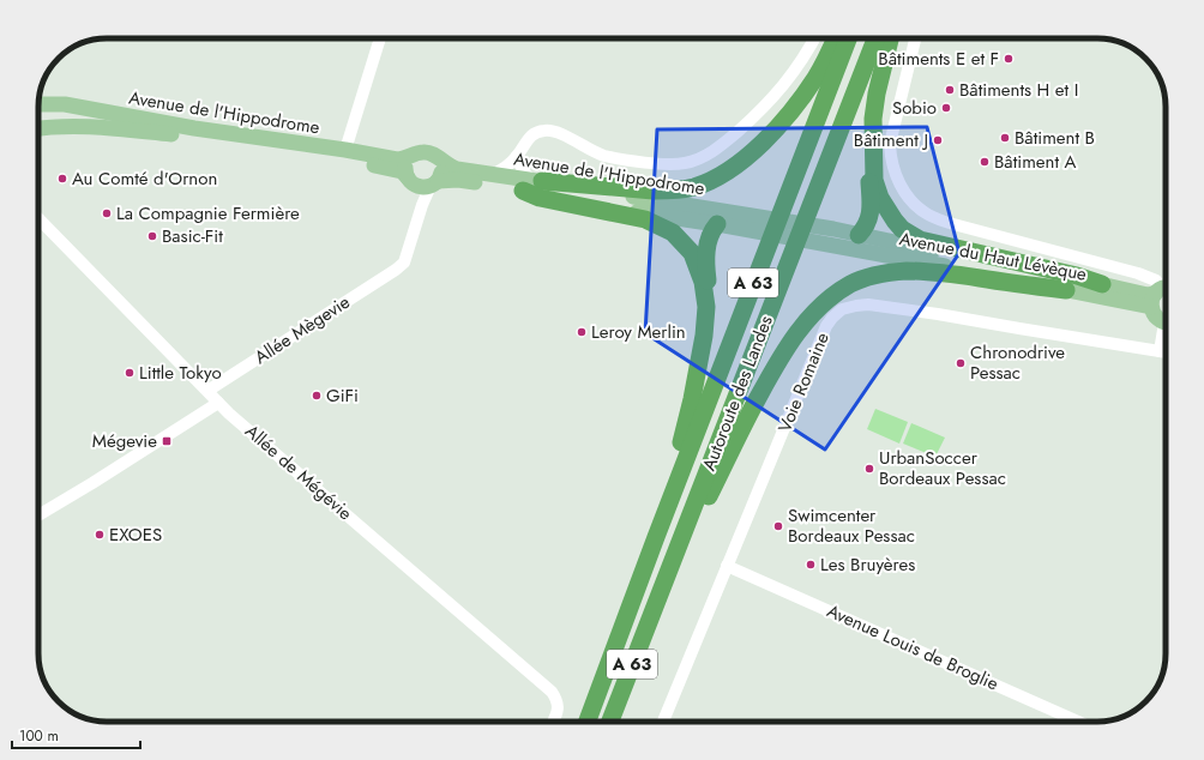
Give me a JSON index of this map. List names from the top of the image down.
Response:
{
  "streets": {
    "highway": ["A 63", "Autoroute des Landes"],
    "main road": ["Avenue de l'Hippodrome", "Avenue du Haut Lévèque"],
    "street": [
      "Allée Mègevie",
      "Voie Romaine",
      "Allée de Mégévie",
      "Avenue Louis de Broglie"
    ]
  },
  "crossings": [
    ["Avenue de l'Hippodrome", "Allée Mègevie"],
    ["Allée Mègevie", "Allée de Mégévie"],
    ["Voie Romaine", "Avenue Louis de Broglie"]
  ],
  "places": {
    "other": [
      "Bâtiments E et F",
      "Bâtiments H et I",
      "Sobio",
      "Bâtiment B",
      "Bâtiment J",
      "Bâtiment A",
      "Au Comté d'Ornon",
      "La Compagnie Fermière",
      "Basic-Fit",
      "Leroy Merlin",
      "Chronodrive Pessac",
      "Little Tokyo",
      "GiFi",
      "UrbanSoccer Bordeaux Pessac",
      "Swimcenter Bordeaux Pessac",
      "EXOES",
      "Les Bruyères"
    ],
    "transit": ["Mégevie"]
  },
  "scale_bar": "100 m"
}
